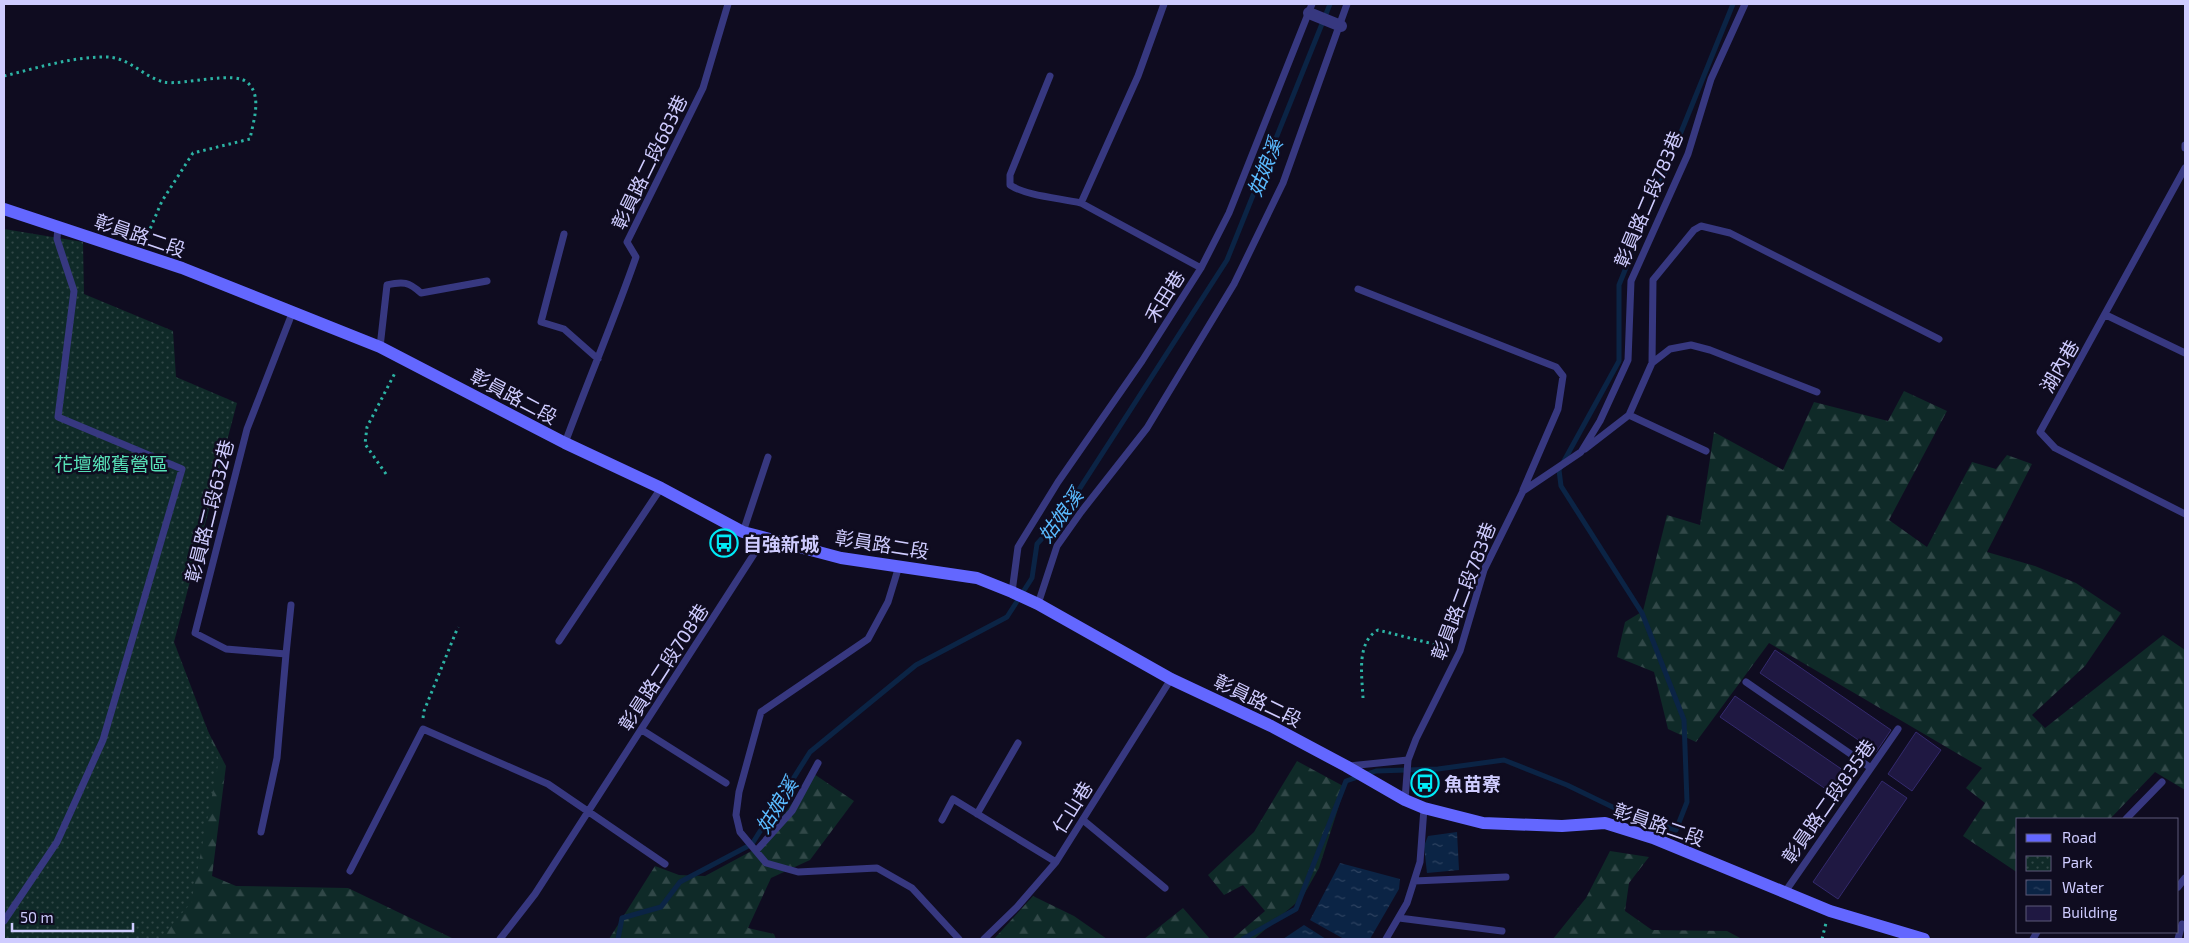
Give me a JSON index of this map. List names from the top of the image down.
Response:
{
  "streets": {
    "main road": ["彰員路二段"],
    "lane": [
      "彰員路二段683巷",
      "彰員路二段783巷",
      "禾田巷",
      "湖內巷",
      "彰員路二段632巷",
      "彰員路二段708巷",
      "彰員路二段835巷",
      "仁山巷"
    ]
  },
  "crossings": [
    ["彰員路二段683巷", "彰員路二段"],
    ["彰員路二段783巷", "彰員路二段"],
    ["彰員路二段", "禾田巷"],
    ["彰員路二段", "彰員路二段632巷"],
    ["彰員路二段", "彰員路二段708巷"],
    ["彰員路二段", "彰員路二段835巷"],
    ["彰員路二段", "仁山巷"]
  ],
  "water": ["姑娘溪"],
  "parks": ["花壇鄉舊營區"],
  "places": {
    "bus stop": ["自強新城", "魚苗寮"]
  },
  "legend": [
    "Road",
    "Park",
    "Water",
    "Building"
  ],
  "scale_bar": "50 m"
}
